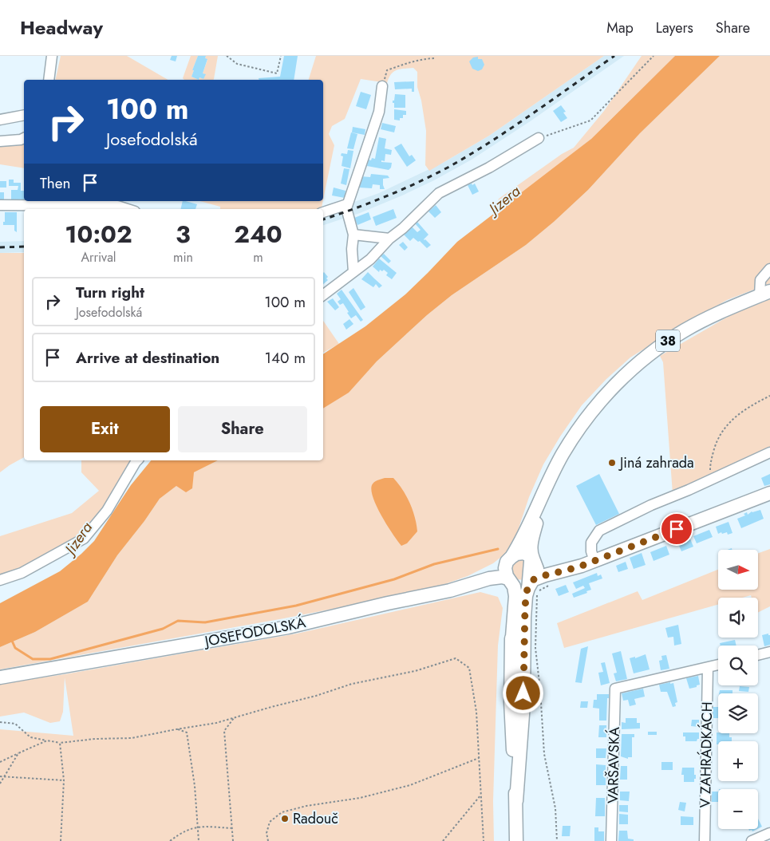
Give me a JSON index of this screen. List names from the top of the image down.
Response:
{
  "streets": {
    "main road": ["38", "JOSEFODOLSKÁ"],
    "street": ["V ZAHRÁDKÁCH", "VARŠAVSKÁ"]
  },
  "crossings": [
    ["38", "JOSEFODOLSKÁ"],
    ["V ZAHRÁDKÁCH", "VARŠAVSKÁ"]
  ],
  "water": ["Jizera"],
  "places": ["Jiná zahrada", "Radouč"],
  "north": "right",
  "page": {
    "header": "Headway",
    "nav": ["Map", "Layers", "Share"],
    "turn": ["100 m", "Josefodolská"],
    "then": "Then",
    "eta": [
      "10:02",
      "Arrival",
      "3",
      "min",
      "240",
      "m"
    ],
    "list": [
      {
        "name": "Turn right",
        "note": "Josefodolská",
        "value": "100 m"
      },
      {
        "name": "Arrive at destination",
        "value": "140 m"
      }
    ],
    "buttons": ["Exit", "Share"],
    "map_buttons": ["+", "−"]
  }
}
